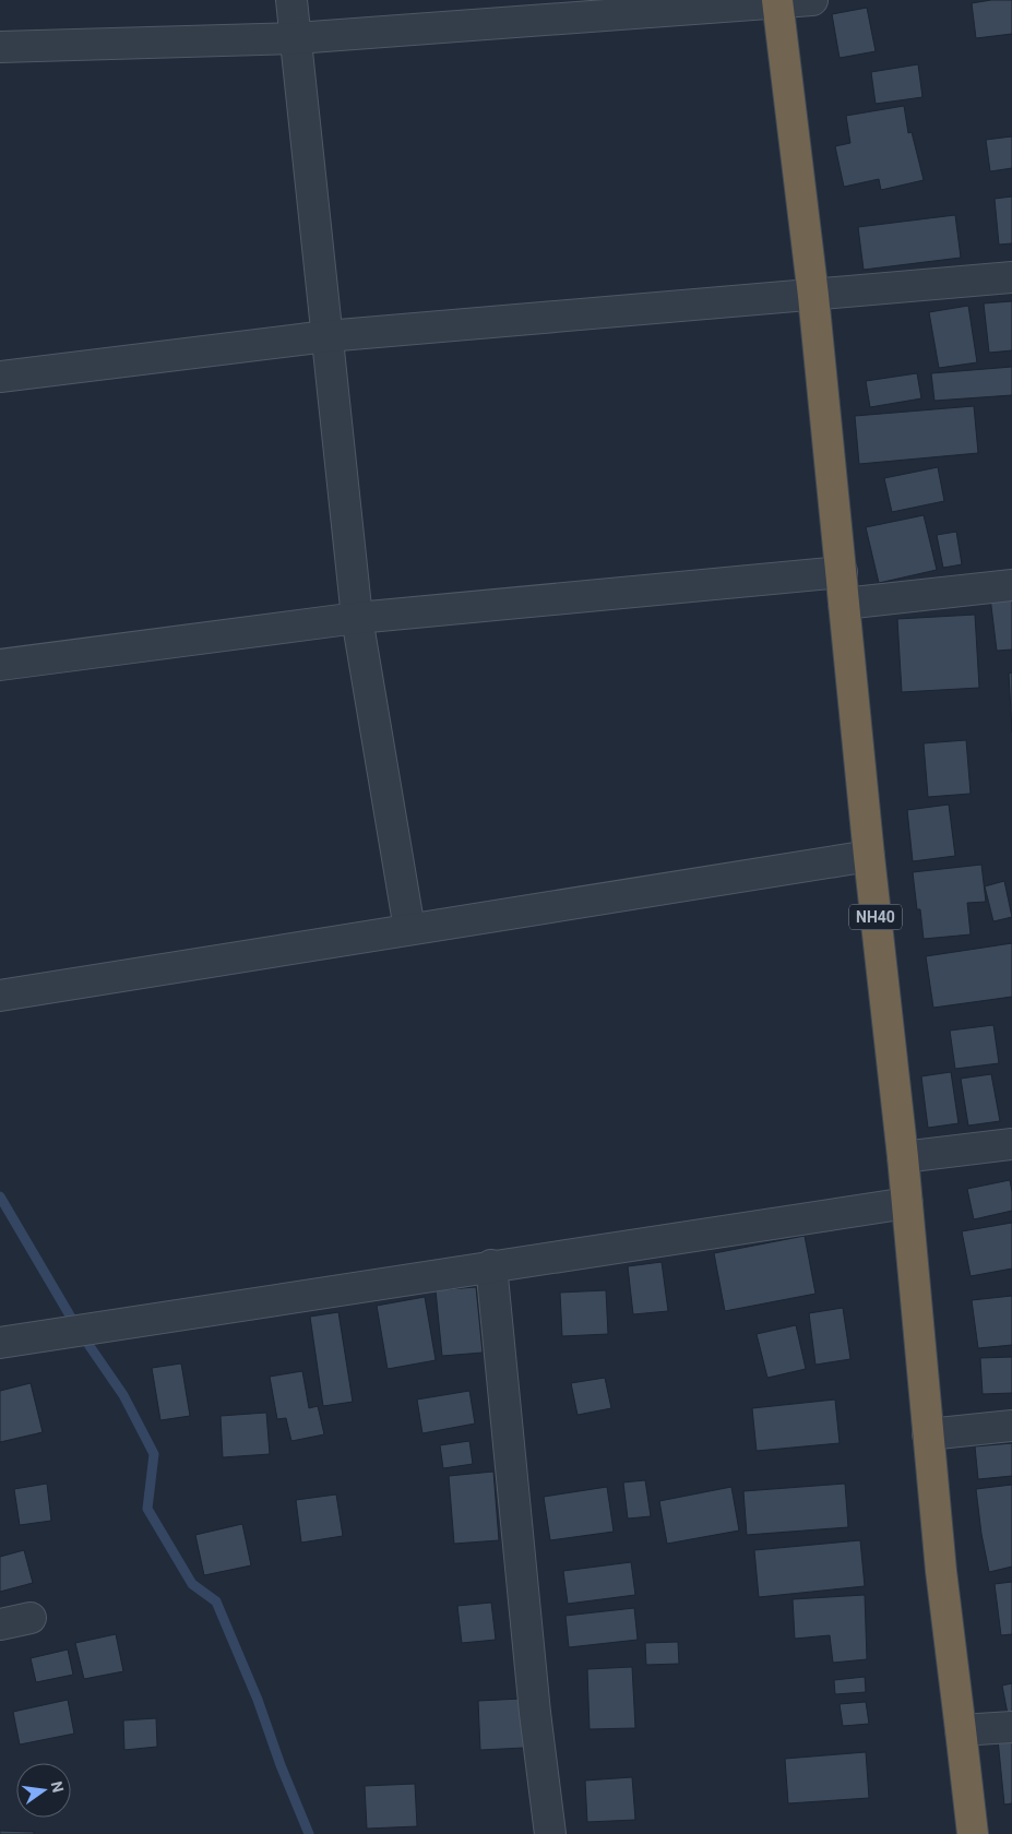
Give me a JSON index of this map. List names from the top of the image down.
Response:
{
  "streets": {
    "highway": ["NH40"]
  },
  "north": "right"
}
